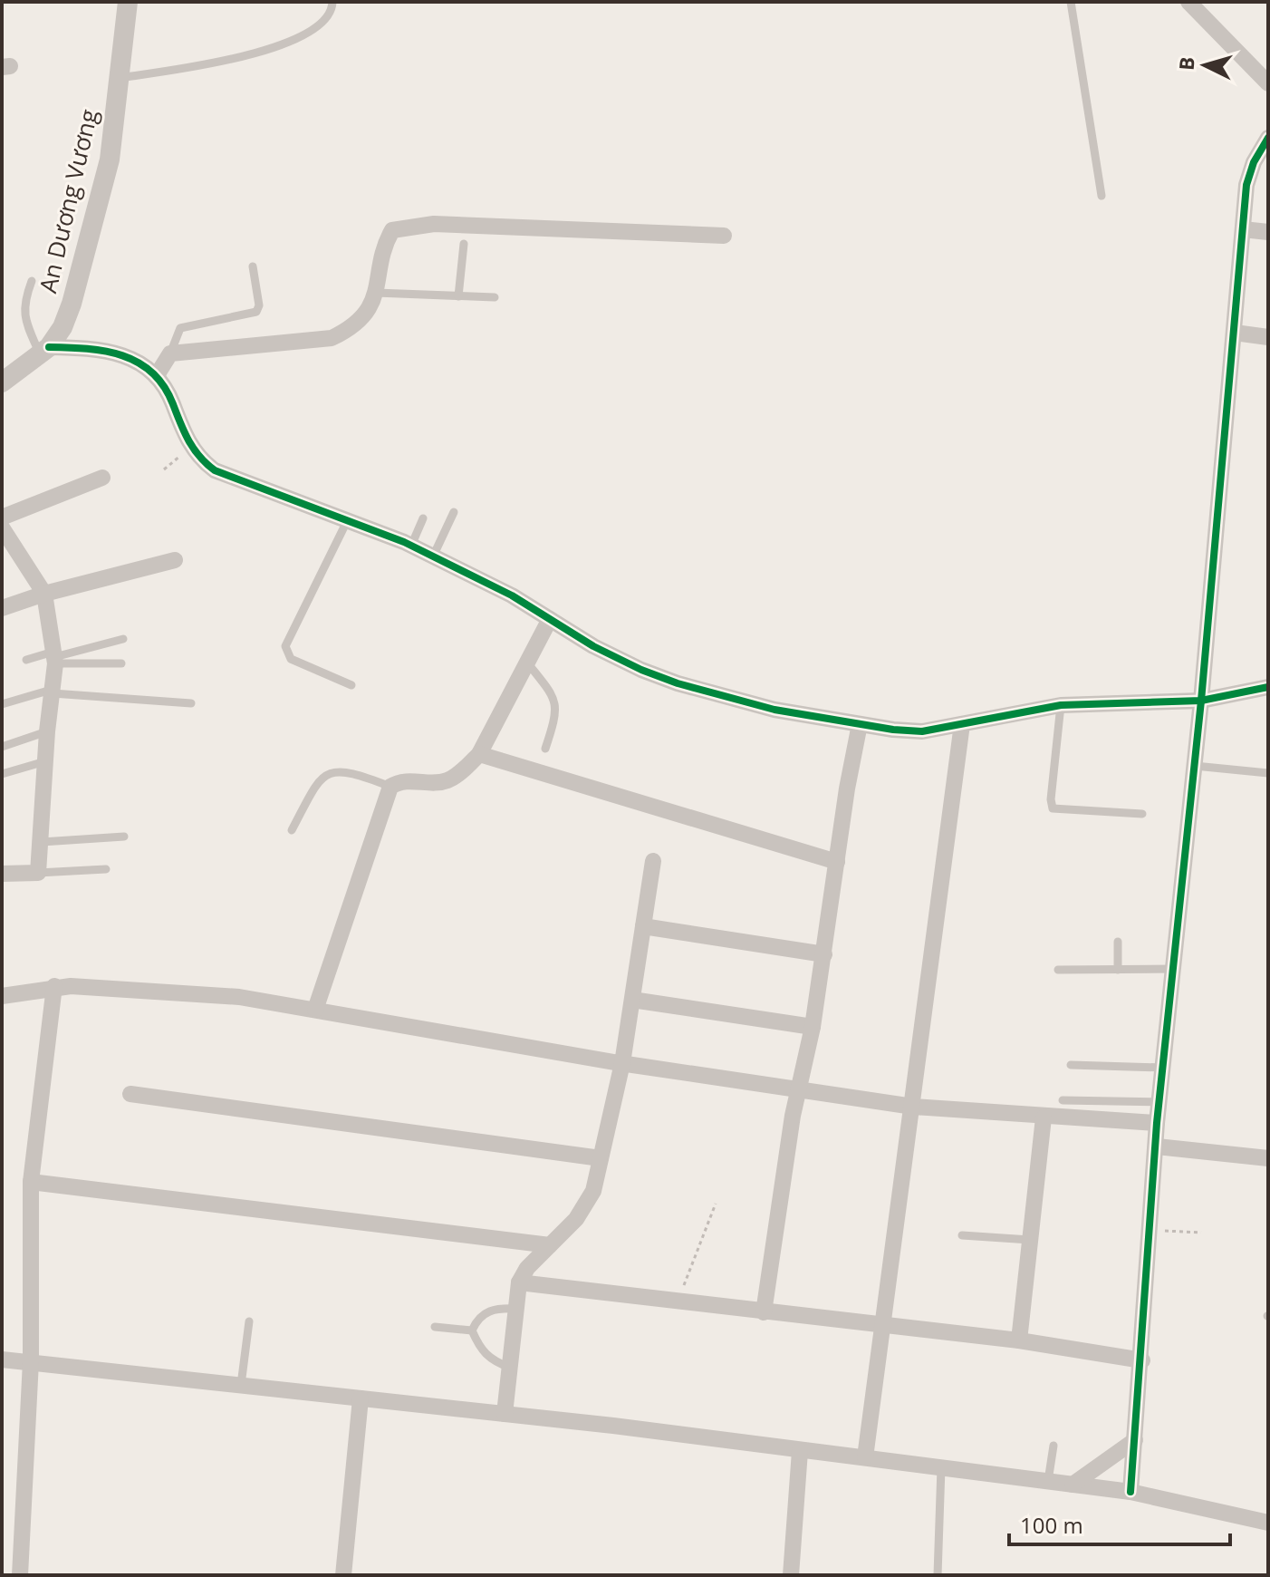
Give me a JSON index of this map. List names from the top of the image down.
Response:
{
  "streets": {
    "street": ["An Dương Vương"]
  },
  "scale_bar": "100 m",
  "north": "left"
}
